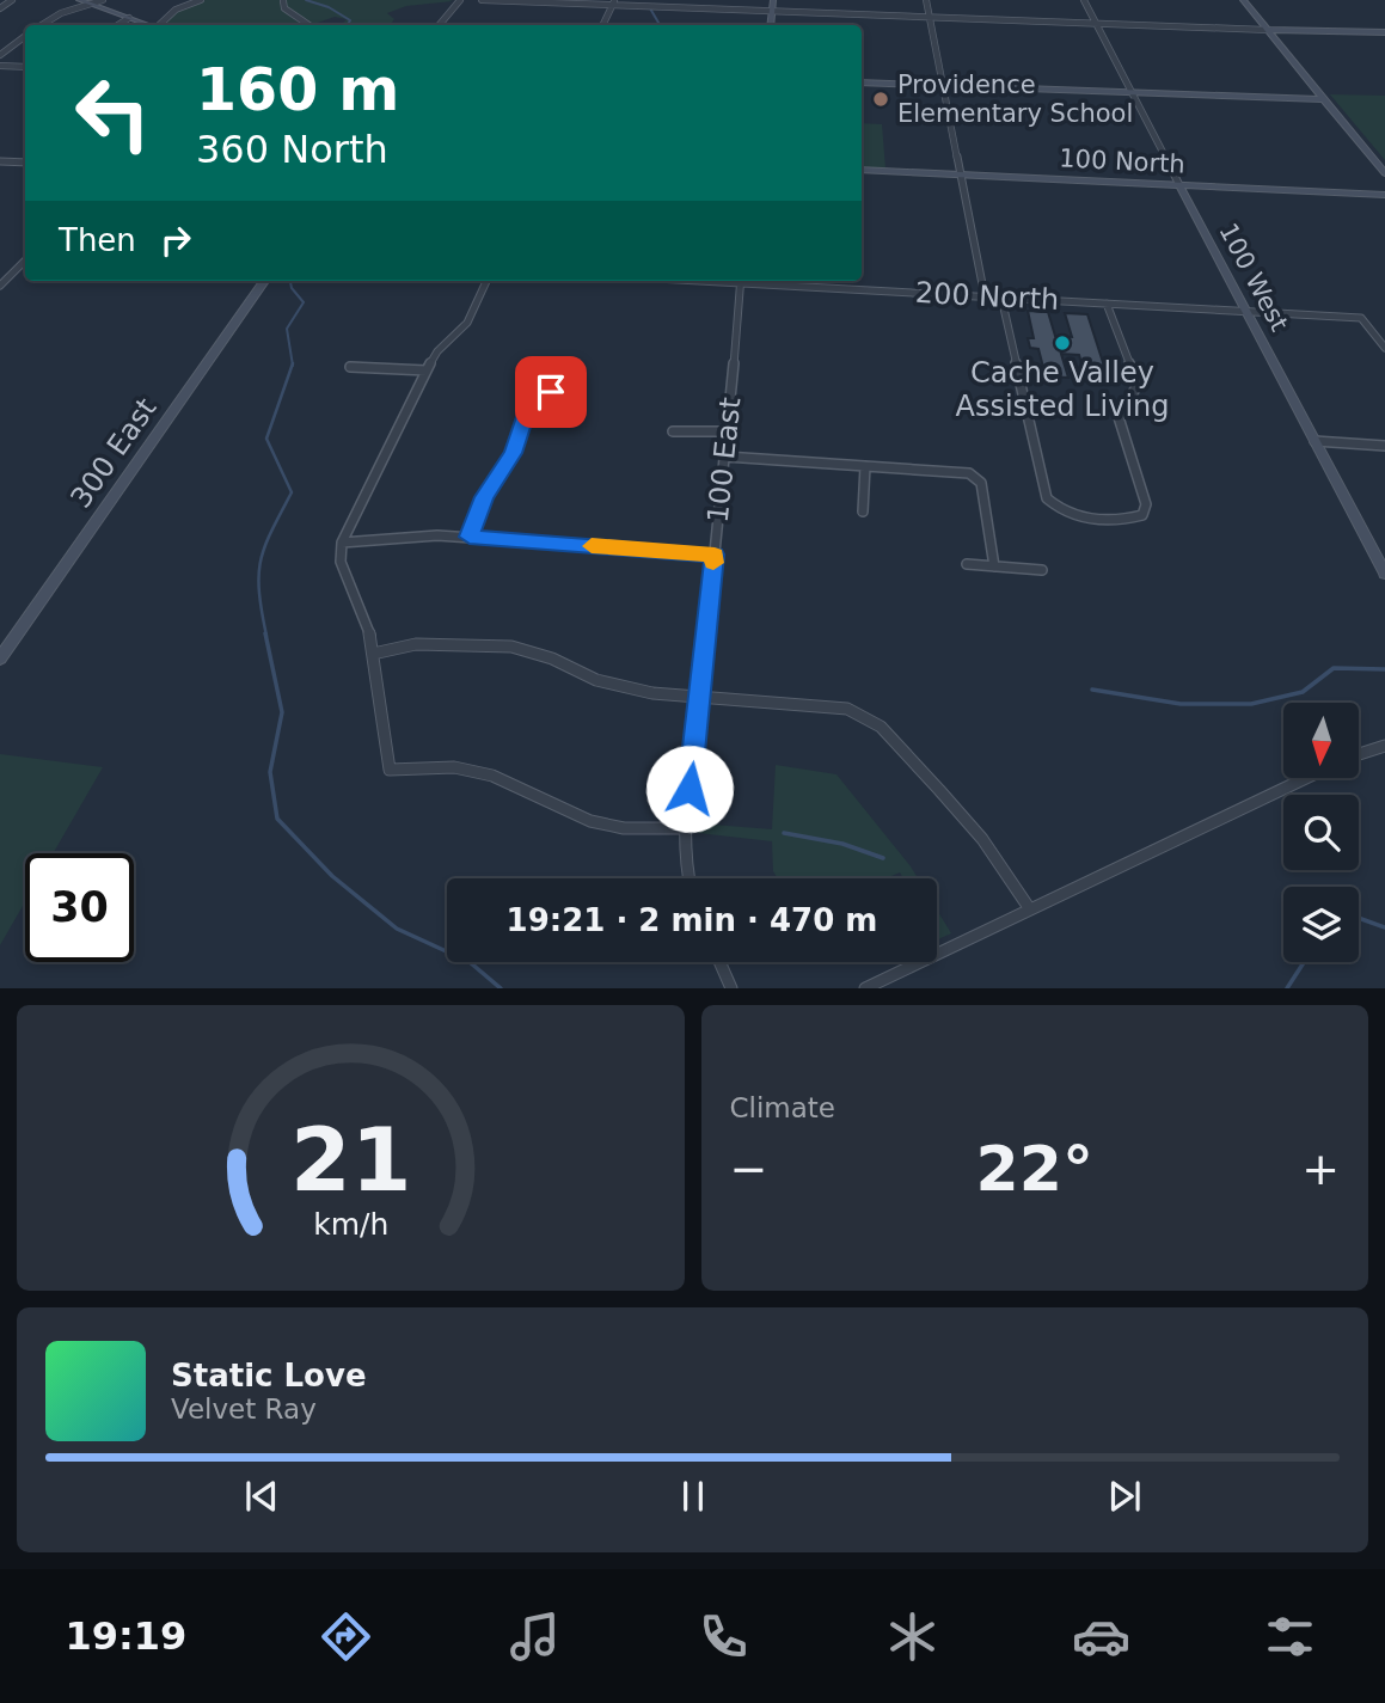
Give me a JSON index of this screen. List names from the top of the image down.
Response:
{
  "streets": {
    "street": [
      "100 North",
      "100 West",
      "200 North",
      "300 East",
      "100 East"
    ]
  },
  "crossings": [
    ["100 North", "100 West"],
    ["100 West", "200 North"]
  ],
  "places": ["Providence Elementary School", "Cache Valley Assisted Living"],
  "north": "bottom",
  "page": {
    "turn": ["160 m", "360 North"],
    "then": "Then",
    "limit": "30",
    "trip": "19:21 · 2 min · 470 m",
    "tile": "Climate",
    "heat": ["−", "22°", "+"],
    "song": ["Static Love", "Velvet Ray"],
    "tabs": "19:19",
    "gauge": ["21", "km/h"]
  }
}
